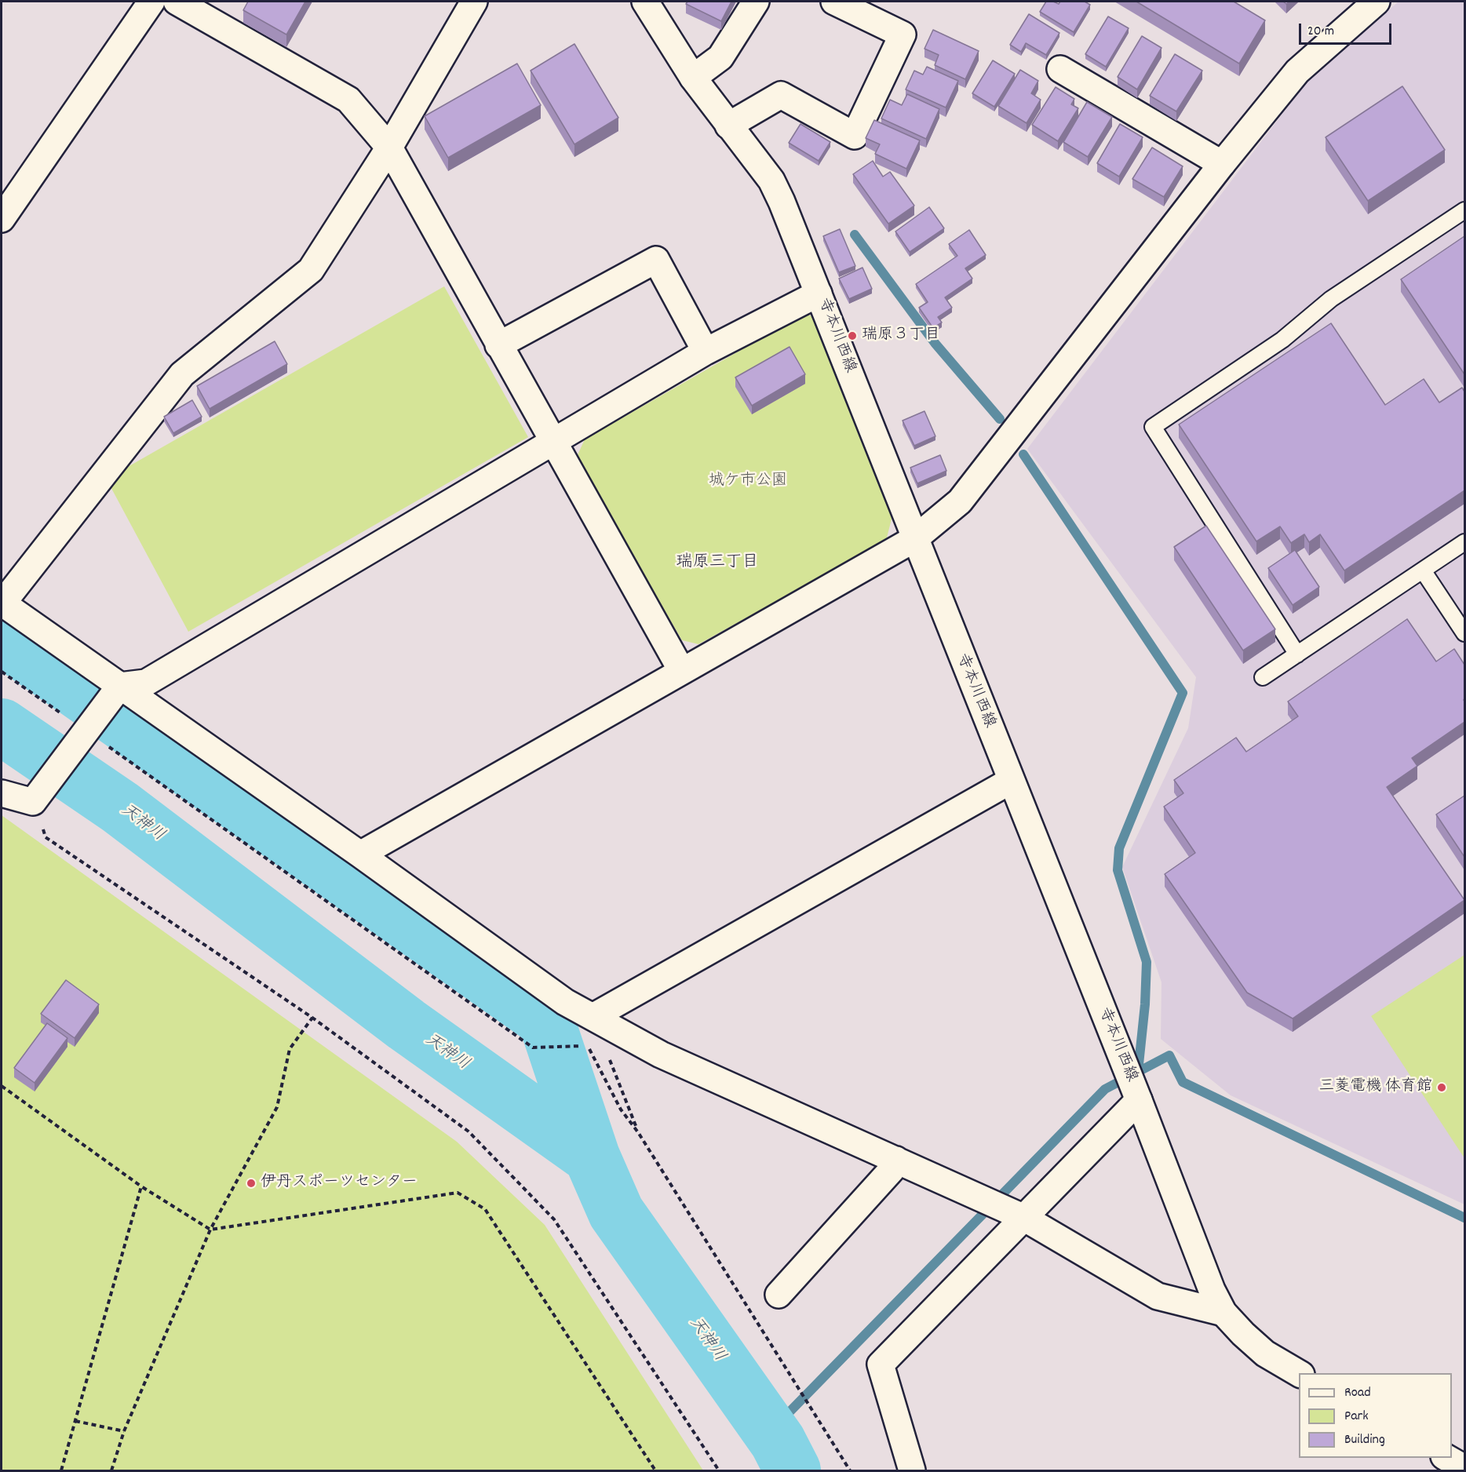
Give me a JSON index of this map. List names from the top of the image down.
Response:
{
  "streets": {
    "street": ["寺本川西線"]
  },
  "districts": ["瑞原三丁目"],
  "water": ["天神川"],
  "parks": ["城ケ市公園"],
  "places": ["瑞原３丁目", "三菱電機 体育館", "伊丹スポーツセンター"],
  "legend": ["Road", "Park", "Building"],
  "scale_bar": "20 m"
}
